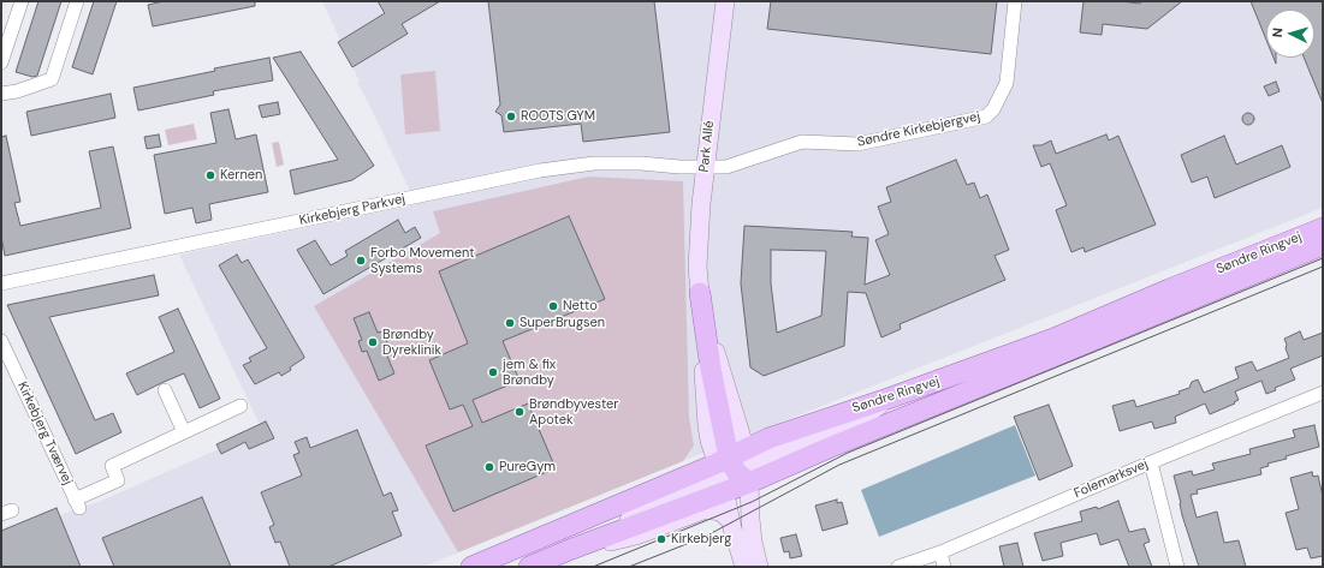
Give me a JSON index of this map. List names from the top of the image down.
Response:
{
  "streets": {
    "main road": ["Søndre Ringvej"],
    "street": [
      "Søndre Kirkebjergvej",
      "Park Allé",
      "Kirkebjerg Parkvej",
      "Kirkebjerg Tværvej",
      "Folemarksvej"
    ]
  },
  "crossings": [
    ["Søndre Kirkebjergvej", "Park Allé"],
    ["Søndre Kirkebjergvej", "Kirkebjerg Parkvej"],
    ["Park Allé", "Kirkebjerg Parkvej"]
  ],
  "places": [
    "ROOTS GYM",
    "Kernen",
    "Forbo Movement Systems",
    "Netto",
    "SuperBrugsen",
    "Brøndby Dyreklinik",
    "jem & fix Brøndby",
    "Brøndbyvester Apotek",
    "PureGym",
    "Kirkebjerg"
  ],
  "north": "left"
}
